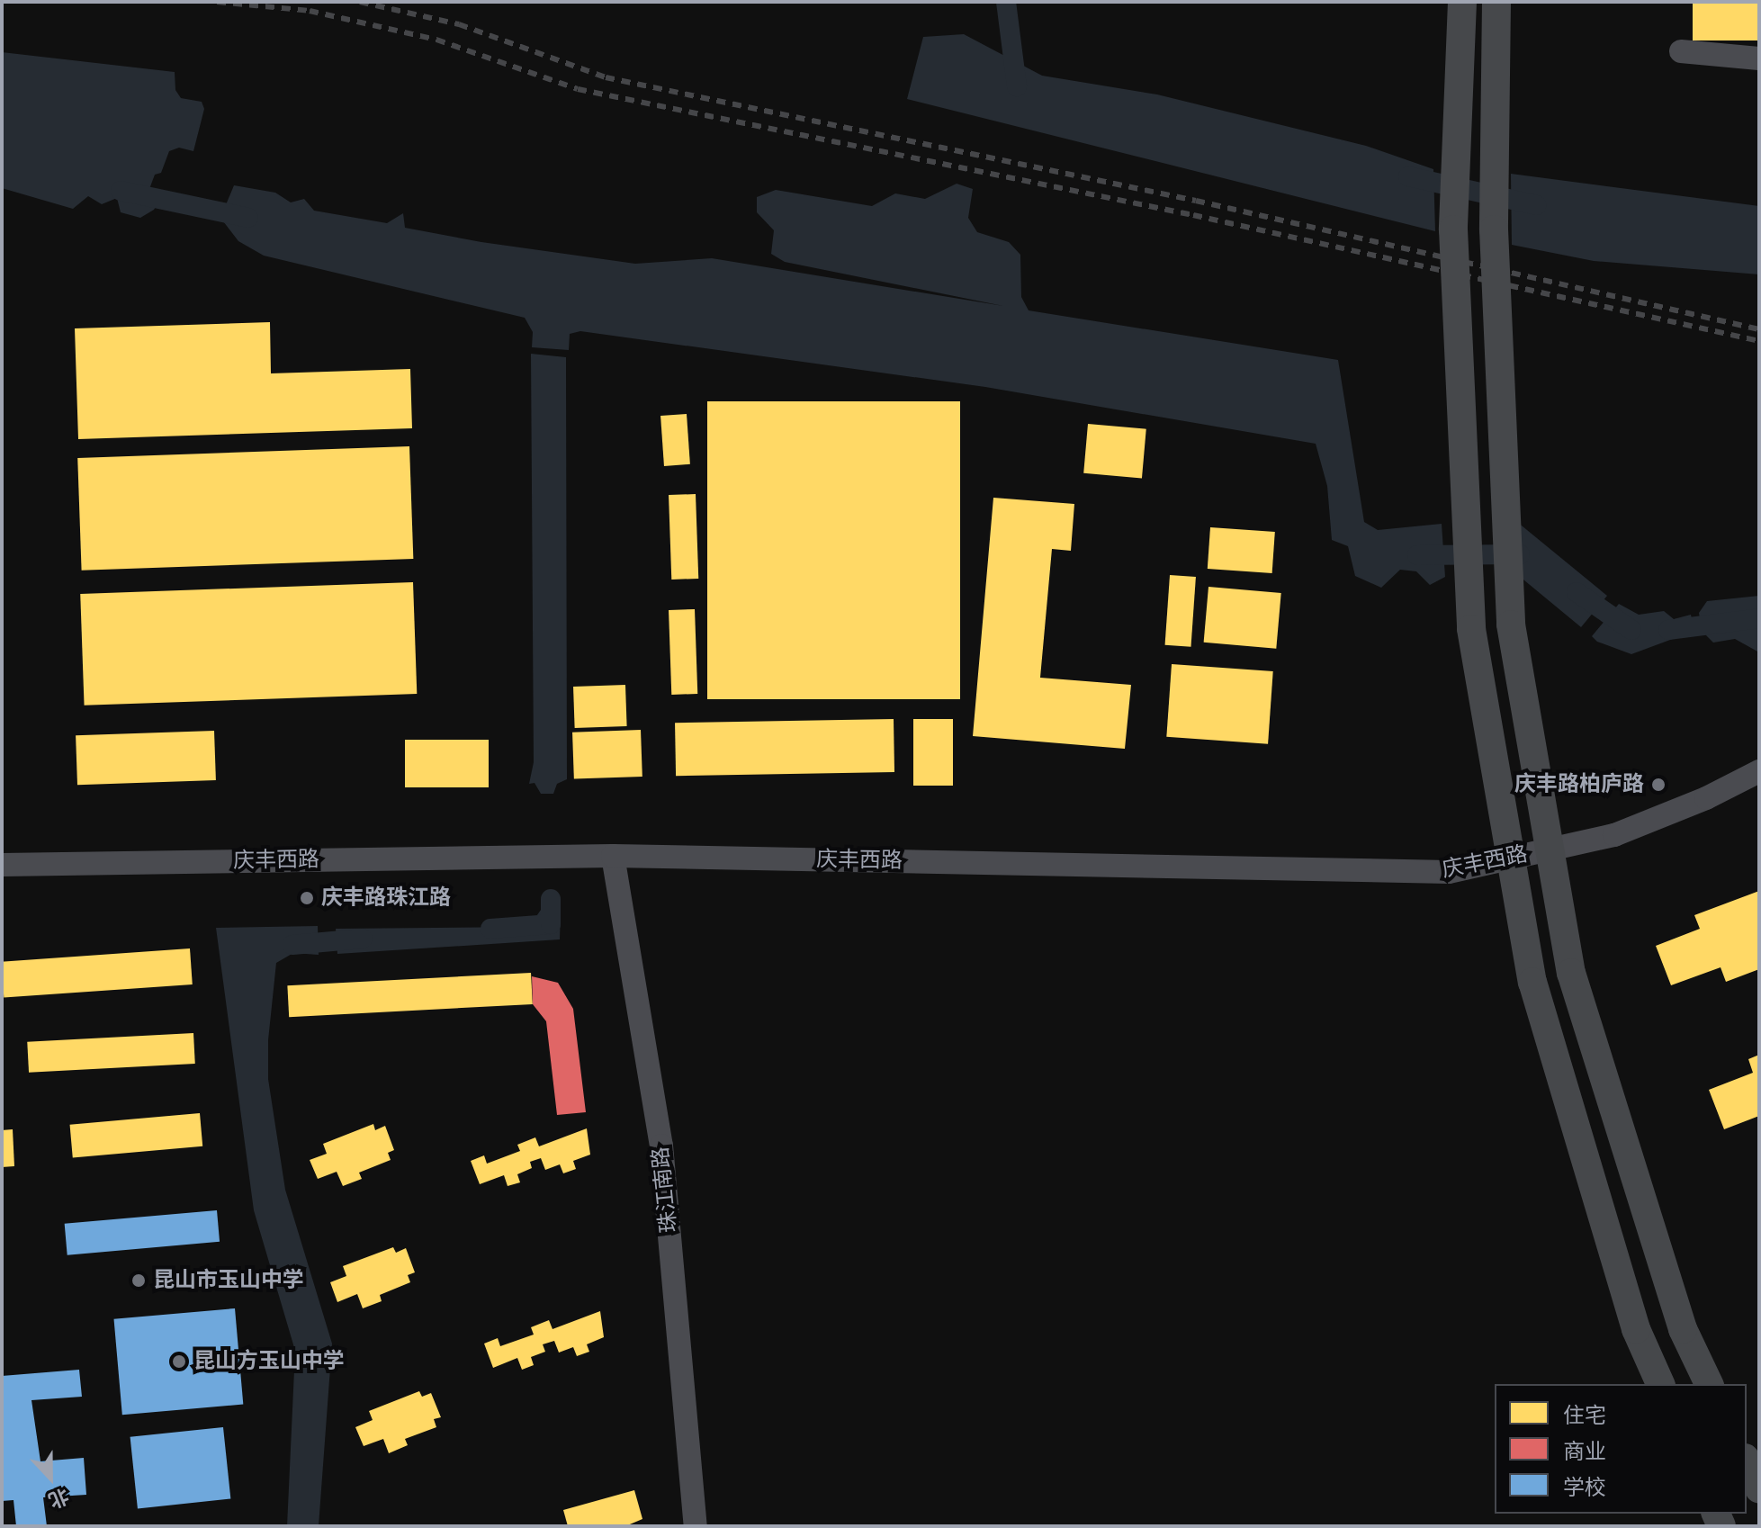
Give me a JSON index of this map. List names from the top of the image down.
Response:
{
  "streets": {
    "street": ["庆丰西路", "珠江南路"]
  },
  "crossings": [
    ["庆丰西路", "珠江南路"]
  ],
  "places": [
    "庆丰路柏庐路",
    "庆丰路珠江路",
    "昆山市玉山中学",
    "昆山方玉山中学"
  ],
  "legend": ["住宅", "商业", "学校"],
  "north": "bottom"
}
